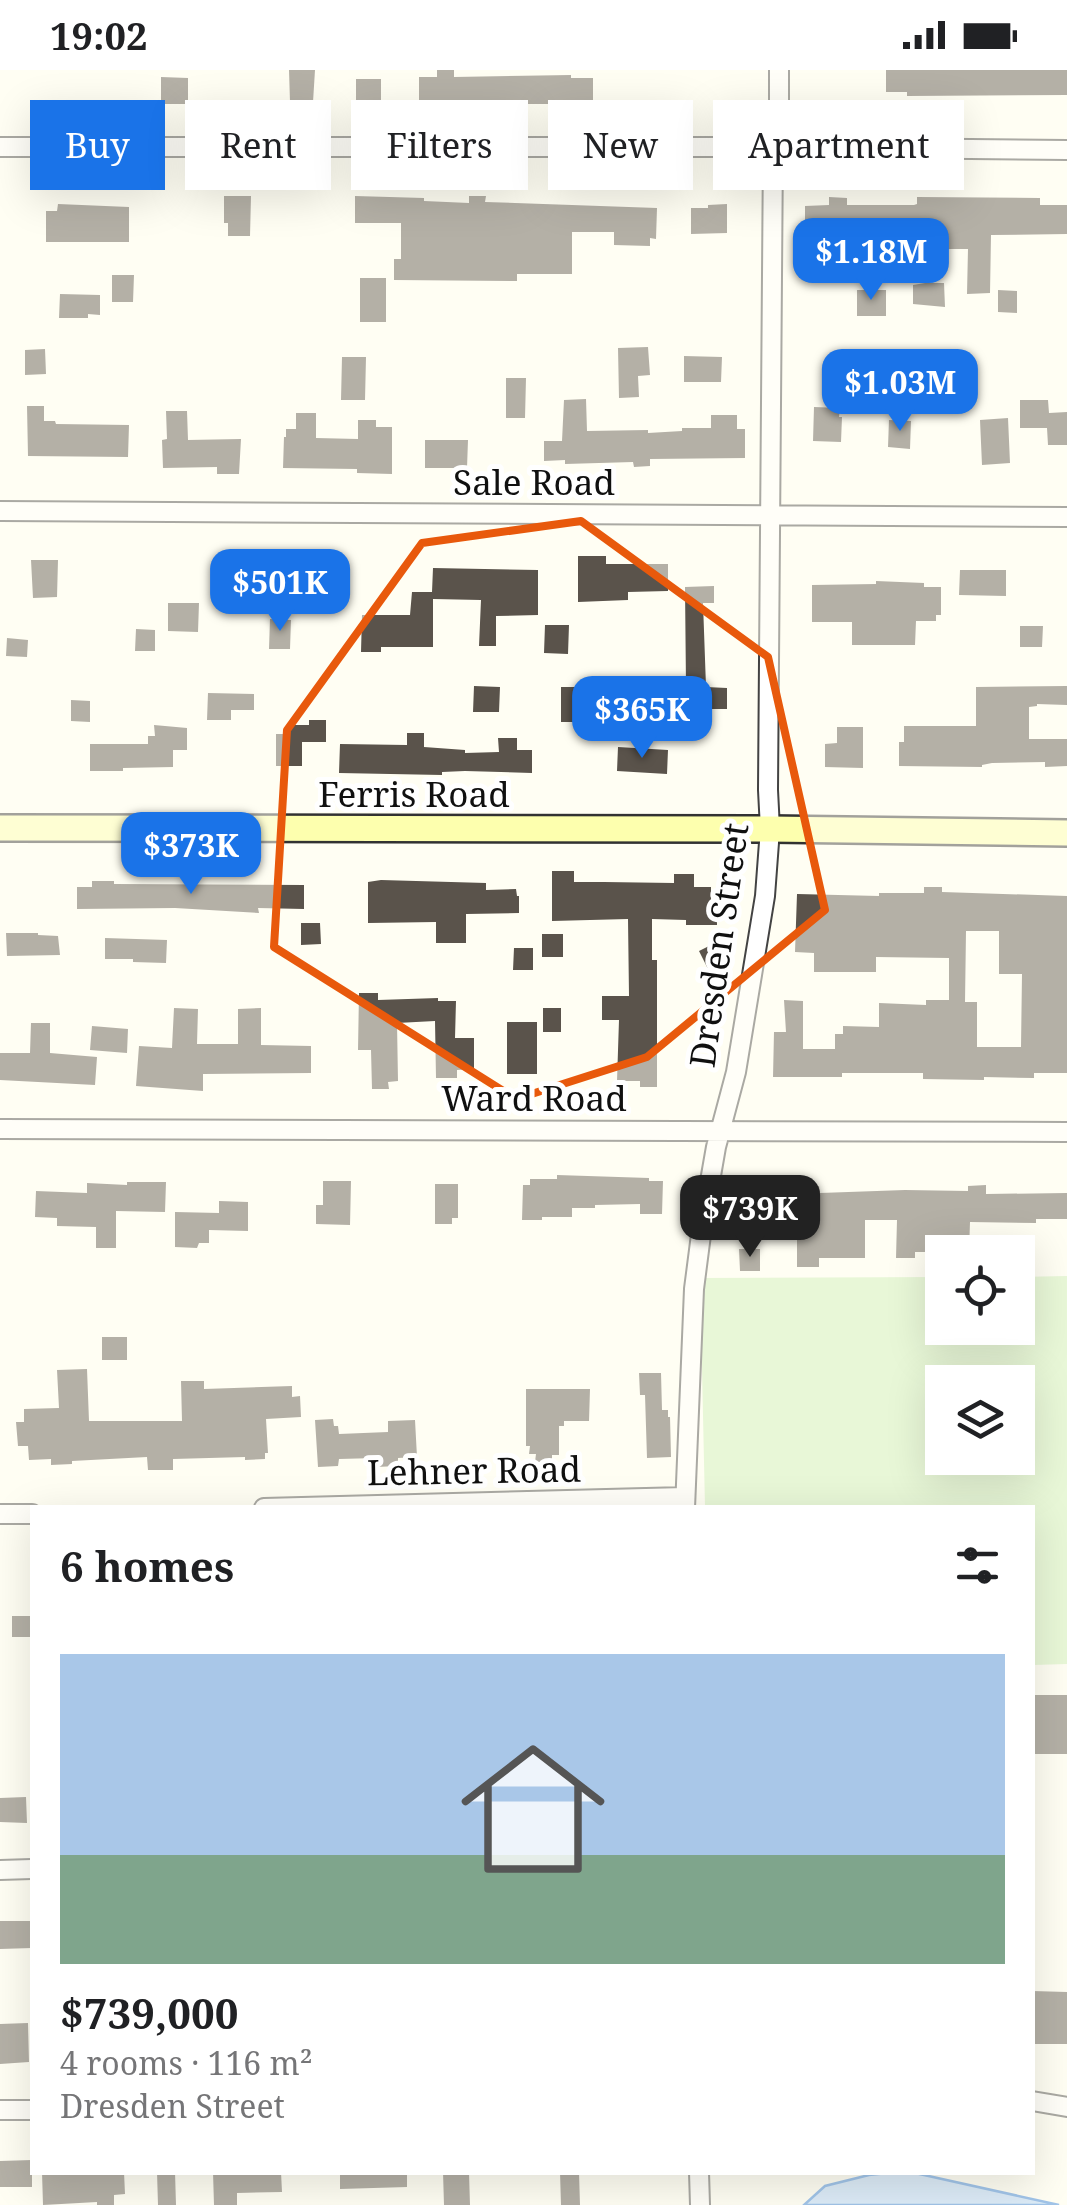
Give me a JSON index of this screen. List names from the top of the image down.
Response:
{
  "streets": {
    "main road": ["Ferris Road"],
    "street": [
      "Sale Road",
      "Dresden Street",
      "Ward Road",
      "Lehner Road"
    ]
  },
  "crossings": [
    ["Sale Road", "Dresden Street"],
    ["Ferris Road", "Dresden Street"],
    ["Dresden Street", "Ward Road"],
    ["Dresden Street", "Lehner Road"]
  ],
  "page": {
    "status": "19:02",
    "chip": [
      "Buy",
      "Rent",
      "Filters",
      "New",
      "Apartment"
    ],
    "price": [
      "$1.18M",
      "$1.03M",
      "$501K",
      "$365K",
      "$373K",
      "$739K"
    ],
    "heading": "6 homes",
    "list": [
      {
        "name": "$739,000",
        "note": "4 rooms · 116 m² · Dresden Street"
      }
    ]
  }
}
